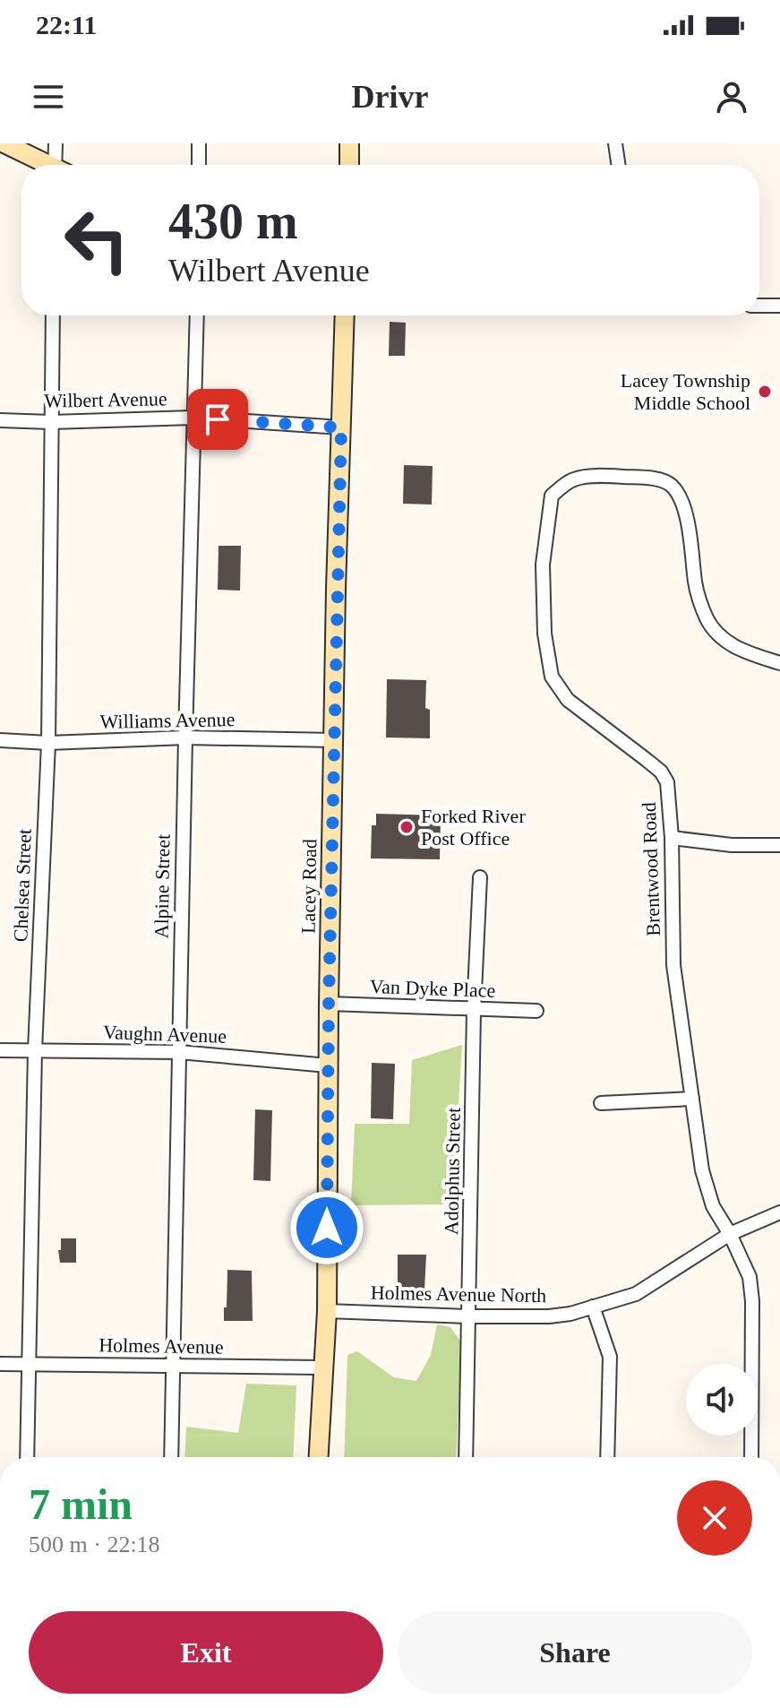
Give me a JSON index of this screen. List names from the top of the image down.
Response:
{
  "streets": {
    "main road": ["Lacey Road"],
    "street": [
      "Wilbert Avenue",
      "Williams Avenue",
      "Brentwood Road",
      "Chelsea Street",
      "Alpine Street",
      "Van Dyke Place",
      "Vaughn Avenue",
      "Adolphus Street",
      "Holmes Avenue North",
      "Holmes Avenue"
    ]
  },
  "crossings": [
    ["Wilbert Avenue", "Chelsea Street"],
    ["Wilbert Avenue", "Alpine Street"],
    ["Wilbert Avenue", "Lacey Road"],
    ["Williams Avenue", "Chelsea Street"],
    ["Williams Avenue", "Alpine Street"],
    ["Williams Avenue", "Lacey Road"],
    ["Brentwood Road", "Holmes Avenue North"],
    ["Chelsea Street", "Vaughn Avenue"],
    ["Chelsea Street", "Holmes Avenue"],
    ["Alpine Street", "Vaughn Avenue"],
    ["Alpine Street", "Holmes Avenue"],
    ["Lacey Road", "Van Dyke Place"],
    ["Lacey Road", "Vaughn Avenue"],
    ["Lacey Road", "Holmes Avenue North"],
    ["Lacey Road", "Holmes Avenue"],
    ["Van Dyke Place", "Adolphus Street"],
    ["Adolphus Street", "Holmes Avenue North"]
  ],
  "places": ["Lacey Township Middle School", "Forked River Post Office"],
  "page": {
    "status": "22:11",
    "header": "Drivr",
    "turn": ["430 m", "Wilbert Avenue"],
    "heading": ["7 min", "500 m · 22:18"],
    "buttons": ["Exit", "Share"]
  }
}
